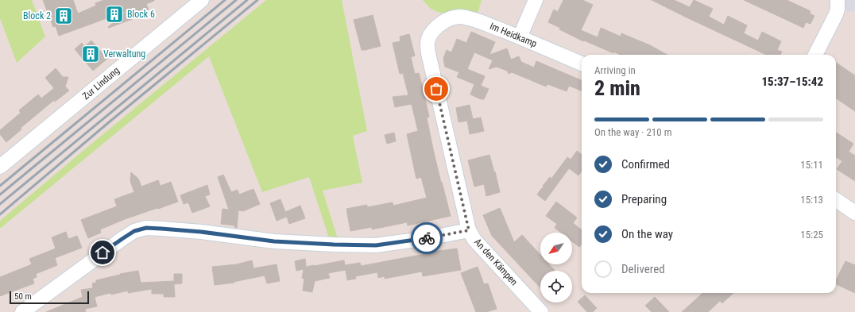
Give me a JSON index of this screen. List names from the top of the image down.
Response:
{
  "streets": {
    "street": ["Im Heidkamp", "Zur Lindung", "An den Kämpen"]
  },
  "crossings": [
    ["Im Heidkamp", "An den Kämpen"]
  ],
  "places": {
    "building": ["Block 6", "Block 2", "Verwaltung"]
  },
  "scale_bar": "50 m",
  "north": "bottom left",
  "page": {
    "heading": ["2 min", "Arriving in", "15:37–15:42"],
    "bar": "On the way · 210 m",
    "list": [
      ["Confirmed", "15:11"],
      ["Preparing", "15:13"],
      ["On the way", "15:25"],
      "Delivered"
    ],
    "scale": "50 m"
  }
}
